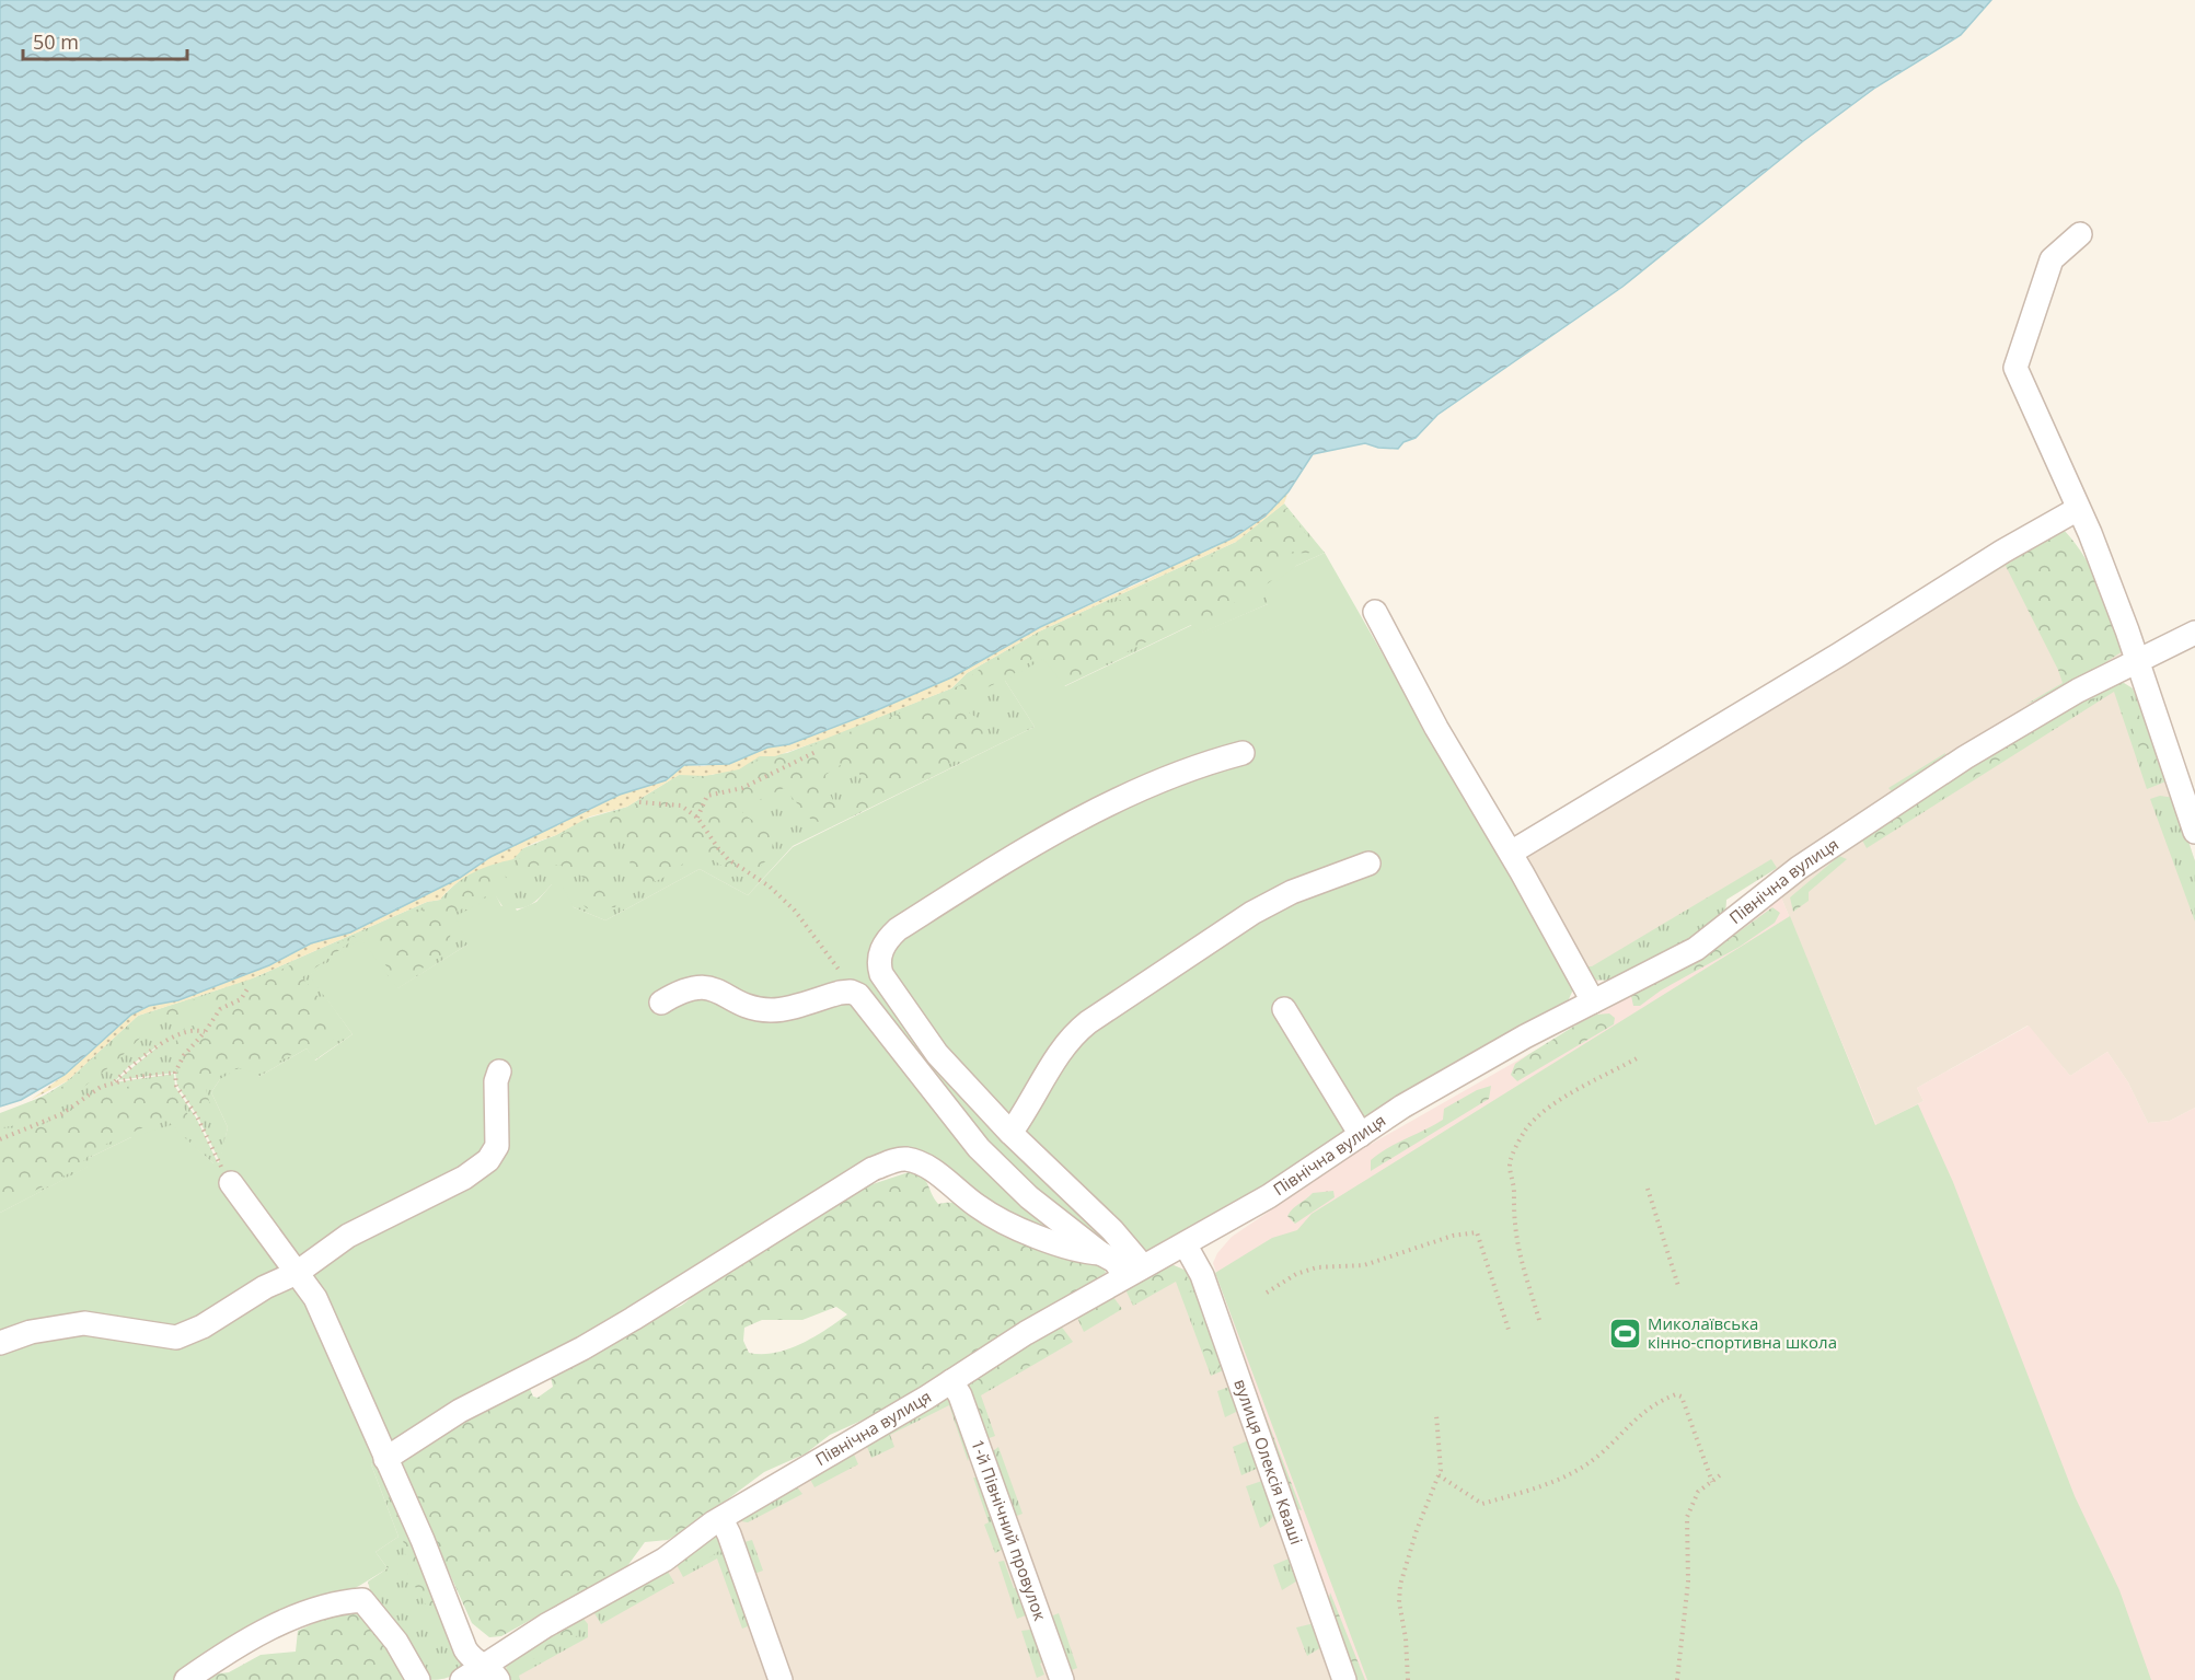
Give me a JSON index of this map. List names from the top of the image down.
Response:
{
  "streets": {
    "street": ["Північна вулиця", "вулиця Олексія Кваші", "1-й Північний провулок"]
  },
  "crossings": [
    ["Північна вулиця", "вулиця Олексія Кваші"],
    ["Північна вулиця", "1-й Північний провулок"]
  ],
  "places": {
    "sports": ["Миколаївська кінно-спортивна школа"]
  },
  "scale_bar": "50 m"
}
